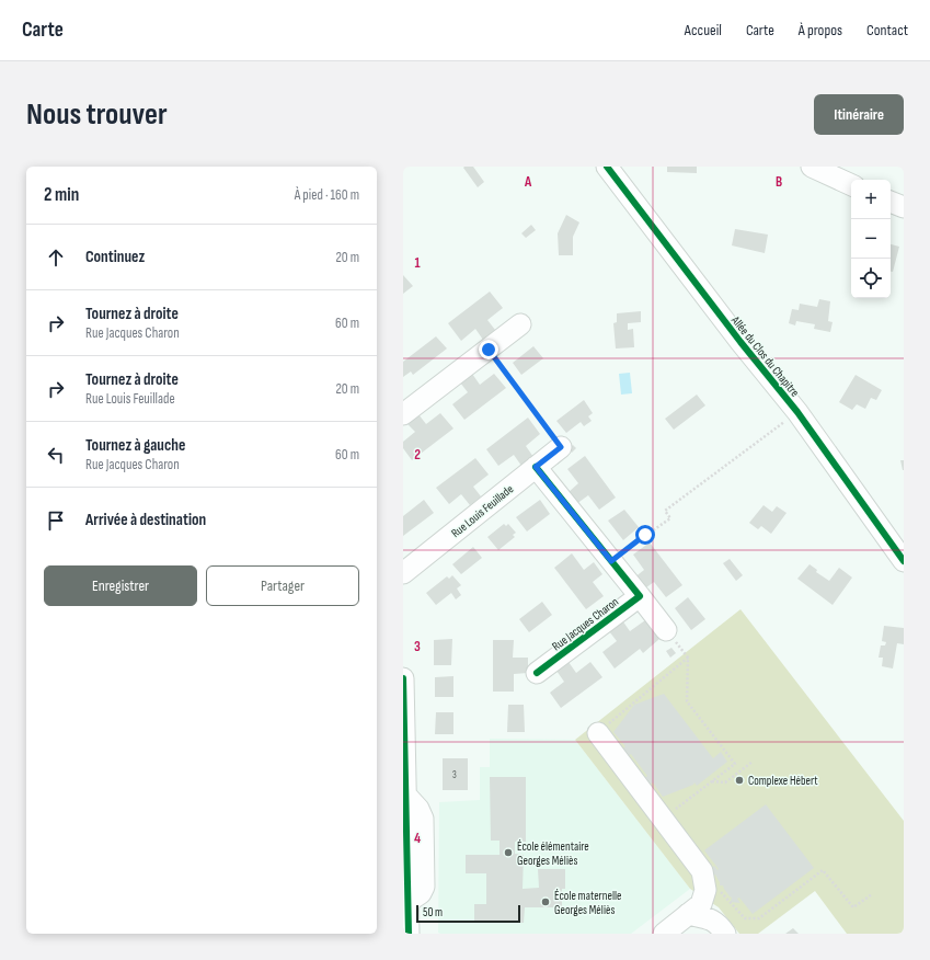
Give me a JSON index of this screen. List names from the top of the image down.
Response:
{
  "streets": {
    "street": ["Allée du Clos du Chapitre", "Rue Louis Feuillade", "Rue Jacques Charon"]
  },
  "places": ["Complexe Hébert", "École élémentaire Georges Méliès", "École maternelle Georges Méliès"],
  "house_numbers": ["3"],
  "scale_bar": "50 m",
  "page": {
    "header": "Carte",
    "nav": [
      "Accueil",
      "Carte",
      "À propos",
      "Contact"
    ],
    "buttons": [
      "Itinéraire",
      ["Enregistrer", "Partager"]
    ],
    "title": "Nous trouver",
    "heading": ["2 min", "À pied · 160 m"],
    "map_buttons": ["+", "−"],
    "list": [
      ["Continuez", "20 m"],
      ["Tournez à droite", "Rue Jacques Charon", "60 m"],
      ["Tournez à droite", "Rue Louis Feuillade", "20 m"],
      ["Tournez à gauche", "Rue Jacques Charon", "60 m"],
      "Arrivée à destination"
    ],
    "scale": "50 m"
  },
  "grid": {
    "columns": ["A", "B"],
    "rows": [
      "1",
      "2",
      "3",
      "4"
    ]
  }
}
